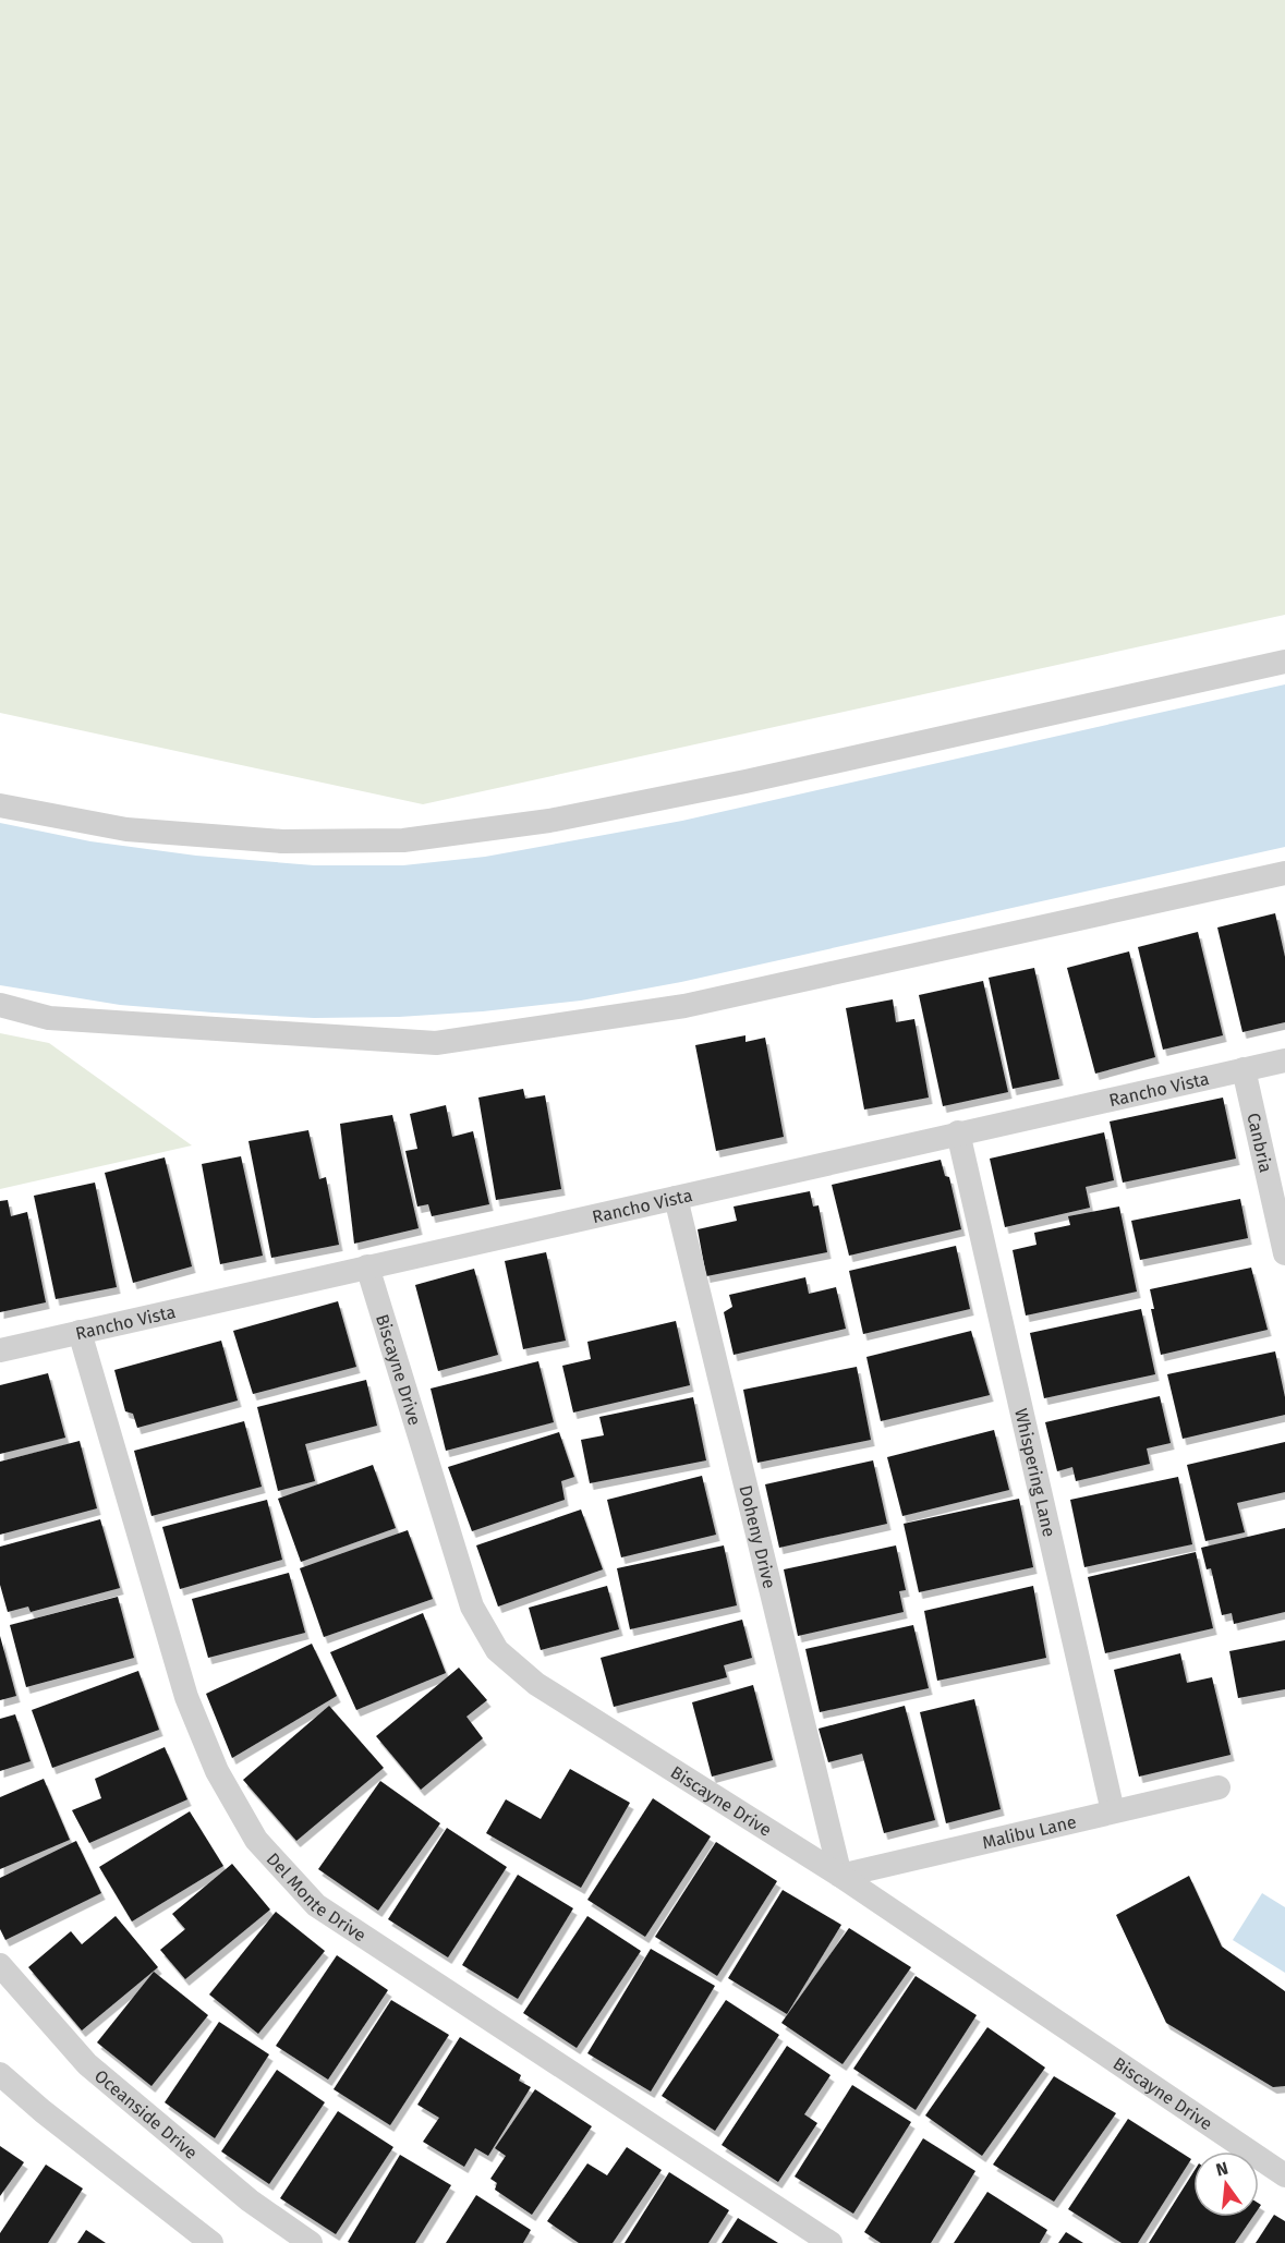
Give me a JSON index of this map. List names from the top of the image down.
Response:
{
  "streets": {
    "lane": [
      "Rancho Vista",
      "Canbria",
      "Biscayne Drive",
      "Whispering Lane",
      "Doheny Drive",
      "Malibu Lane",
      "Del Monte Drive",
      "Oceanside Drive"
    ]
  },
  "crossings": [
    ["Rancho Vista", "Canbria"],
    ["Rancho Vista", "Biscayne Drive"],
    ["Rancho Vista", "Whispering Lane"],
    ["Rancho Vista", "Doheny Drive"],
    ["Rancho Vista", "Del Monte Drive"],
    ["Biscayne Drive", "Doheny Drive"],
    ["Biscayne Drive", "Malibu Lane"],
    ["Whispering Lane", "Malibu Lane"],
    ["Doheny Drive", "Malibu Lane"]
  ],
  "north": "top"
}
